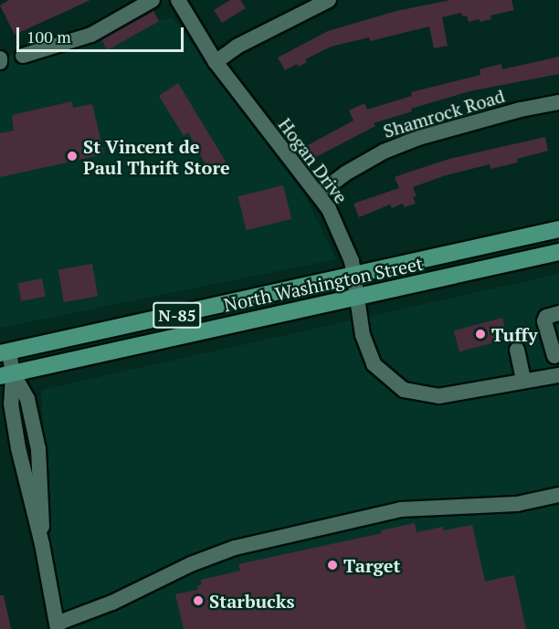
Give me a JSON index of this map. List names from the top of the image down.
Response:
{
  "streets": {
    "main road": ["North Washington Street", "N-85"],
    "street": ["Shamrock Road", "Hogan Drive"]
  },
  "crossings": [
    ["Shamrock Road", "Hogan Drive"],
    ["Hogan Drive", "North Washington Street"]
  ],
  "places": [
    "St Vincent de Paul Thrift Store",
    "Tuffy",
    "Target",
    "Starbucks"
  ],
  "scale_bar": "100 m"
}
